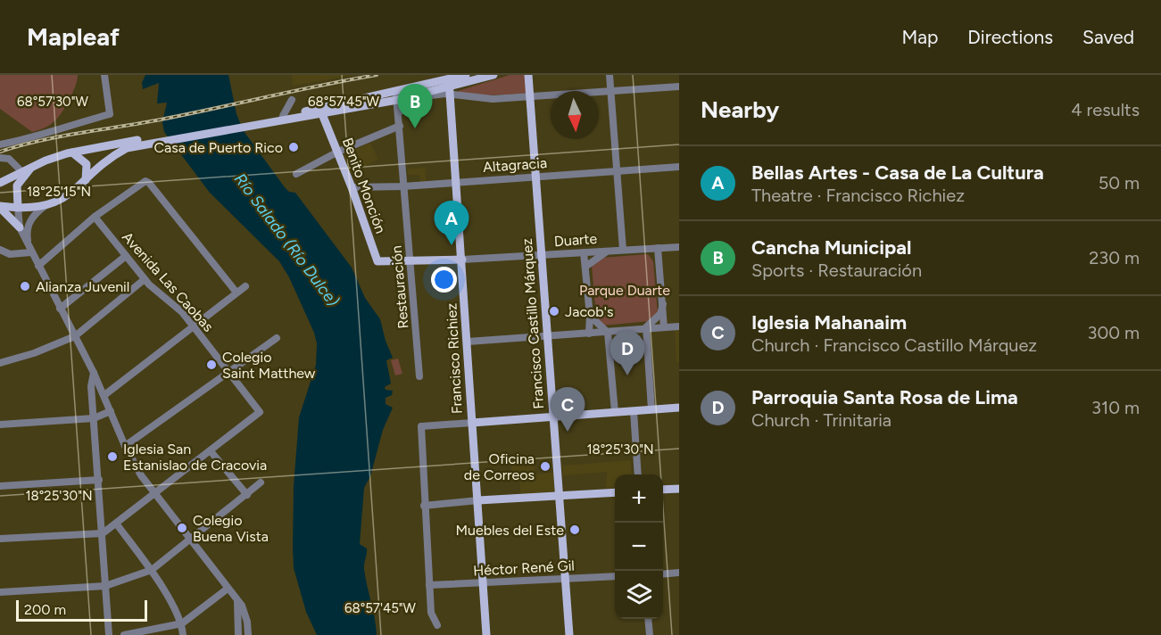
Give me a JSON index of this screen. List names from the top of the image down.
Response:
{
  "streets": {
    "main road": [
      "Benito Monción",
      "Duarte",
      "Francisco Castillo Márquez",
      "Francisco Richiez"
    ],
    "street": [
      "Altagracia",
      "Avenida Las Caobas",
      "Restauración",
      "Héctor René Gil"
    ]
  },
  "crossings": [
    ["Altagracia", "Benito Monción"],
    ["Altagracia", "Restauración"],
    ["Altagracia", "Francisco Castillo Márquez"],
    ["Altagracia", "Francisco Richiez"],
    ["Benito Monción", "Duarte"],
    ["Duarte", "Restauración"],
    ["Duarte", "Francisco Castillo Márquez"],
    ["Duarte", "Francisco Richiez"],
    ["Francisco Castillo Márquez", "Héctor René Gil"],
    ["Francisco Richiez", "Héctor René Gil"]
  ],
  "water": ["Río Salado (Río Dulce)"],
  "parks": ["Parque Duarte"],
  "places": [
    "Casa de Puerto Rico",
    "Alianza Juvenil",
    "Jacob's",
    "Colegio Saint Matthew",
    "Iglesia San Estanislao de Cracovia",
    "Oficina de Correos",
    "Colegio Buena Vista",
    "Muebles del Este"
  ],
  "scale_bar": "200 m",
  "north": "bottom",
  "page": {
    "header": "Mapleaf",
    "nav": ["Map", "Directions", "Saved"],
    "heading": ["Nearby", "4 results"],
    "pins": [
      "B",
      "A",
      "D",
      "C"
    ],
    "list": [
      {
        "mark": "A",
        "name": "Bellas Artes - Casa de La Cultura",
        "note": "Theatre · Francisco Richiez",
        "value": "50 m"
      },
      {
        "mark": "B",
        "name": "Cancha Municipal",
        "note": "Sports · Restauración",
        "value": "230 m"
      },
      {
        "mark": "C",
        "name": "Iglesia Mahanaim",
        "note": "Church · Francisco Castillo Márquez",
        "value": "300 m"
      },
      {
        "mark": "D",
        "name": "Parroquia Santa Rosa de Lima",
        "note": "Church · Trinitaria",
        "value": "310 m"
      }
    ],
    "map_buttons": ["+", "−"],
    "scale": "200 m"
  },
  "coordinates": [
    "68°57'30\"W",
    "68°57'45\"W",
    "18°25'15\"N",
    "18°25'30\"N"
  ]
}
